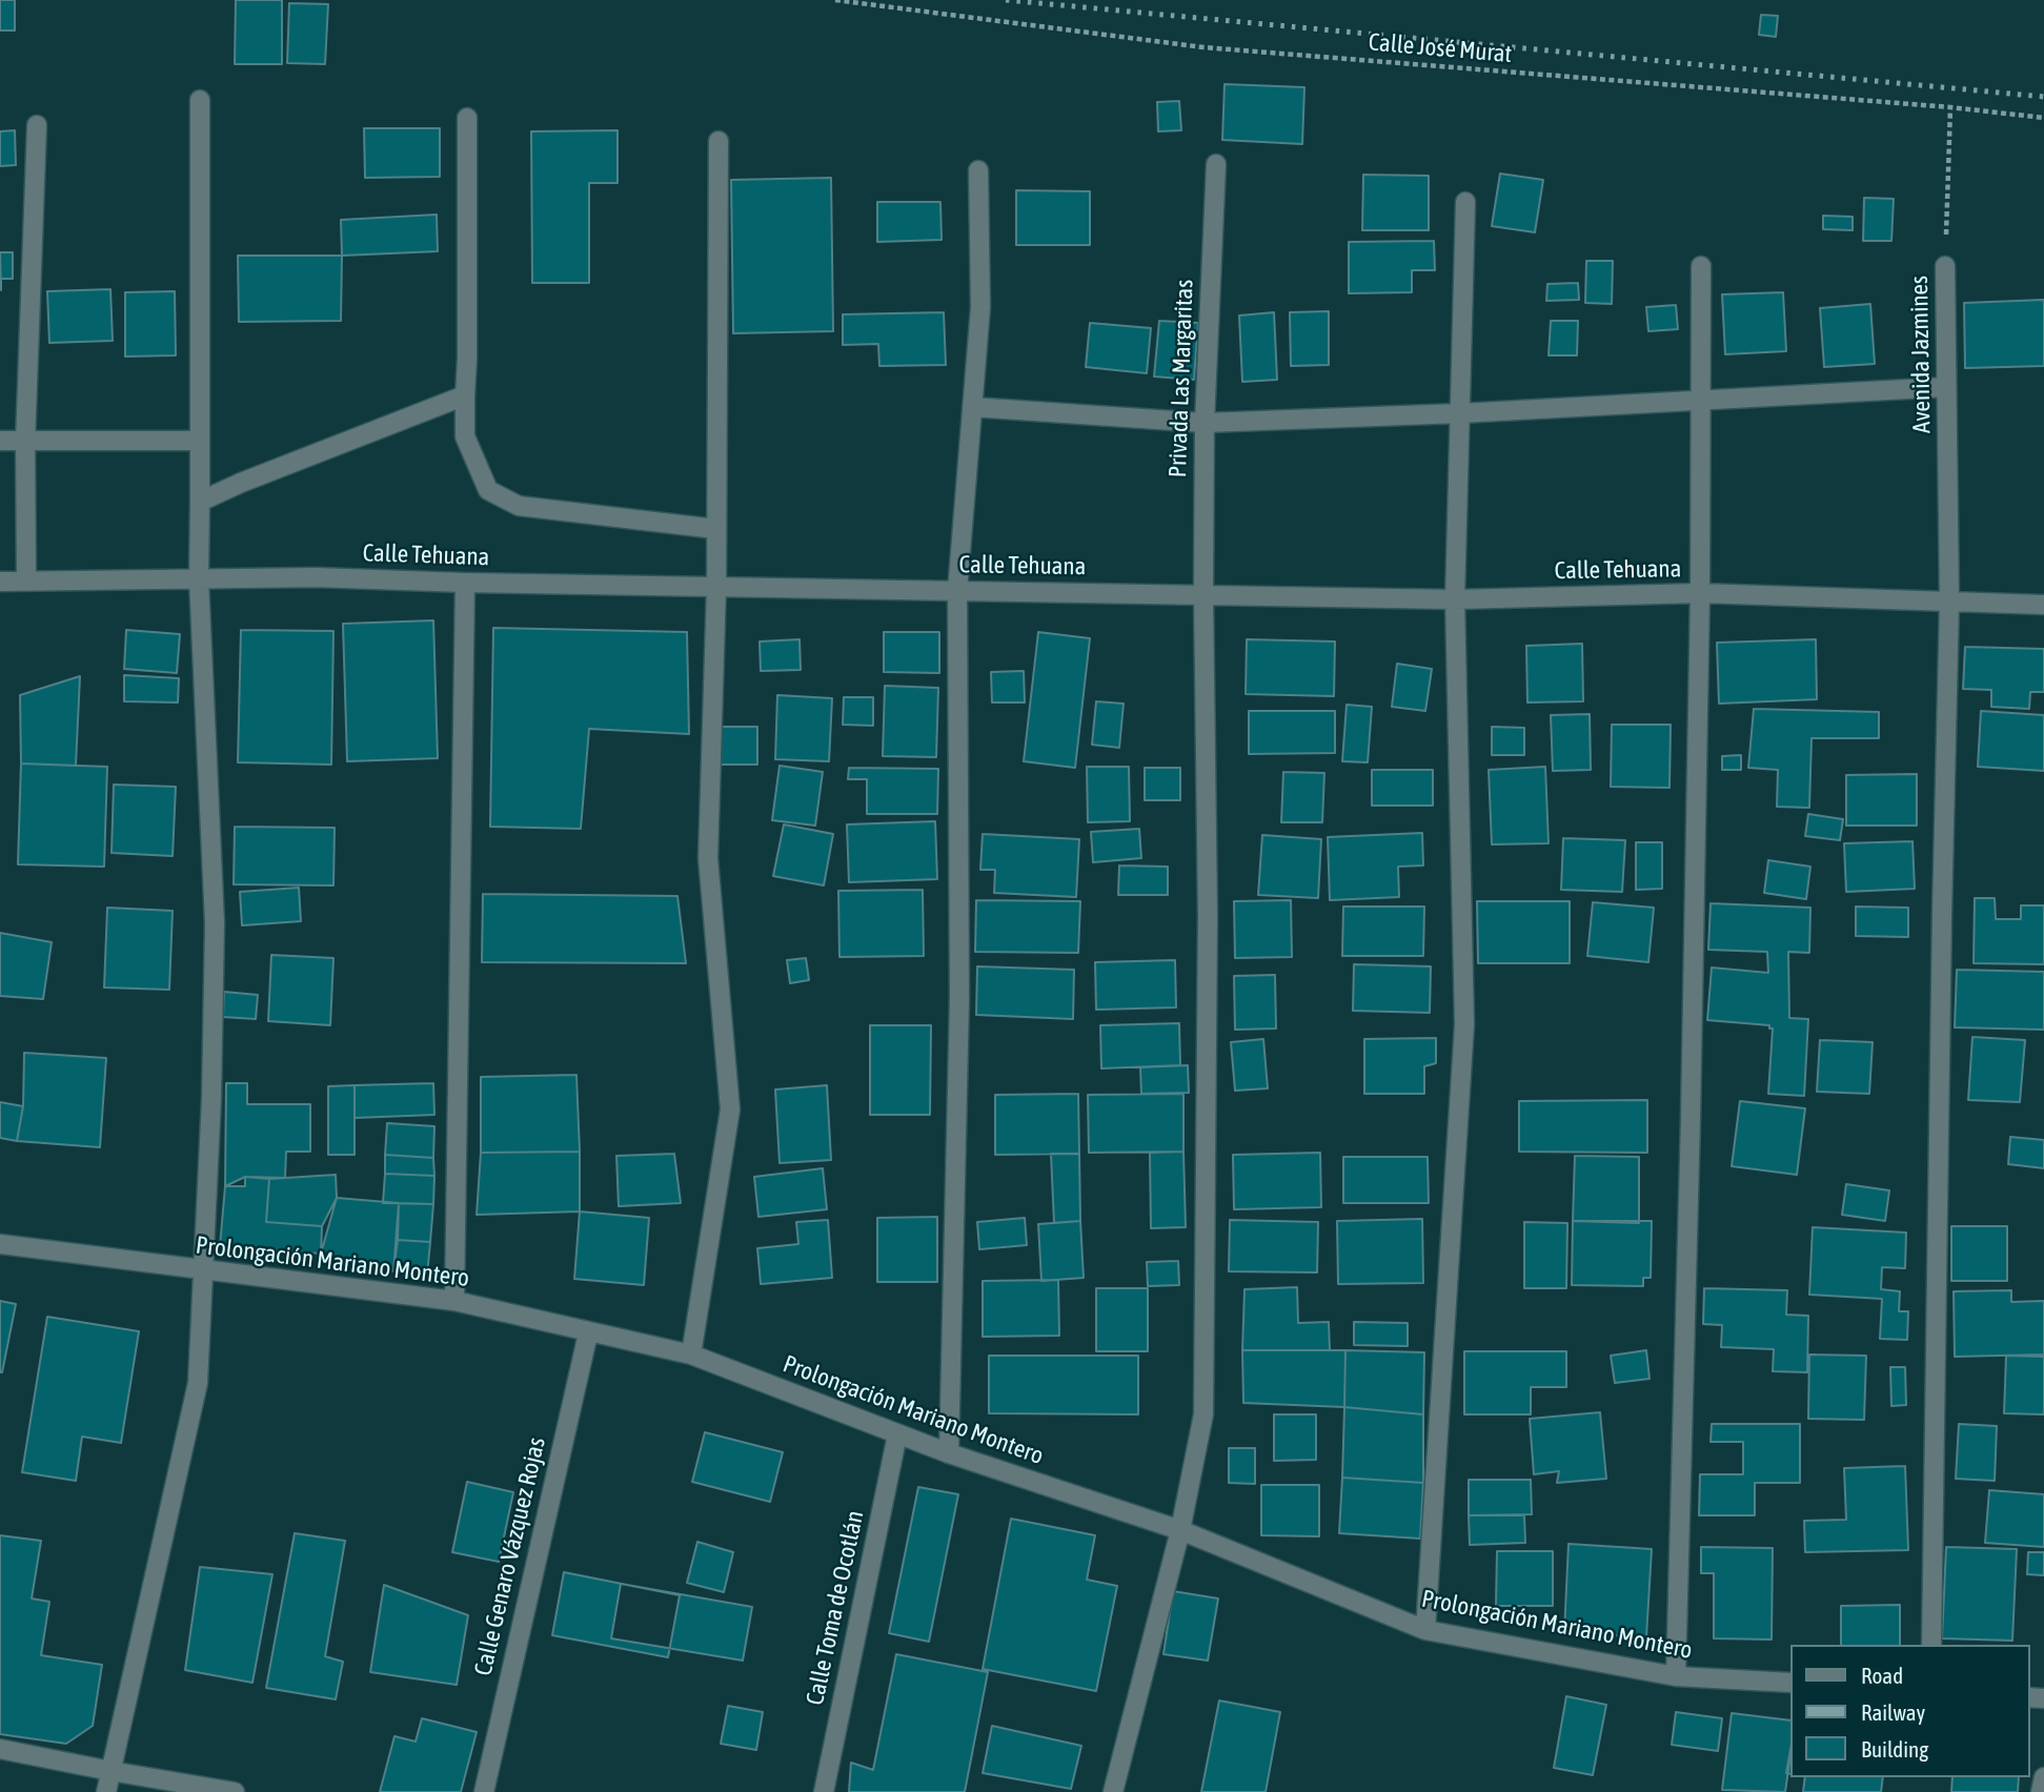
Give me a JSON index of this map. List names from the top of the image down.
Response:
{
  "streets": {
    "street": [
      "Avenida Jazmines",
      "Privada Las Margaritas",
      "Calle Tehuana",
      "Prolongación Mariano Montero",
      "Calle Genaro Vázquez Rojas",
      "Calle Toma de Ocotlán"
    ],
    "path": ["Calle José Murat"]
  },
  "crossings": [
    ["Calle José Murat", "Avenida Jazmines"],
    ["Avenida Jazmines", "Calle Tehuana"],
    ["Privada Las Margaritas", "Calle Tehuana"],
    ["Privada Las Margaritas", "Prolongación Mariano Montero"],
    ["Prolongación Mariano Montero", "Calle Genaro Vázquez Rojas"],
    ["Prolongación Mariano Montero", "Calle Toma de Ocotlán"]
  ],
  "legend": ["Road", "Railway", "Building"]
}
